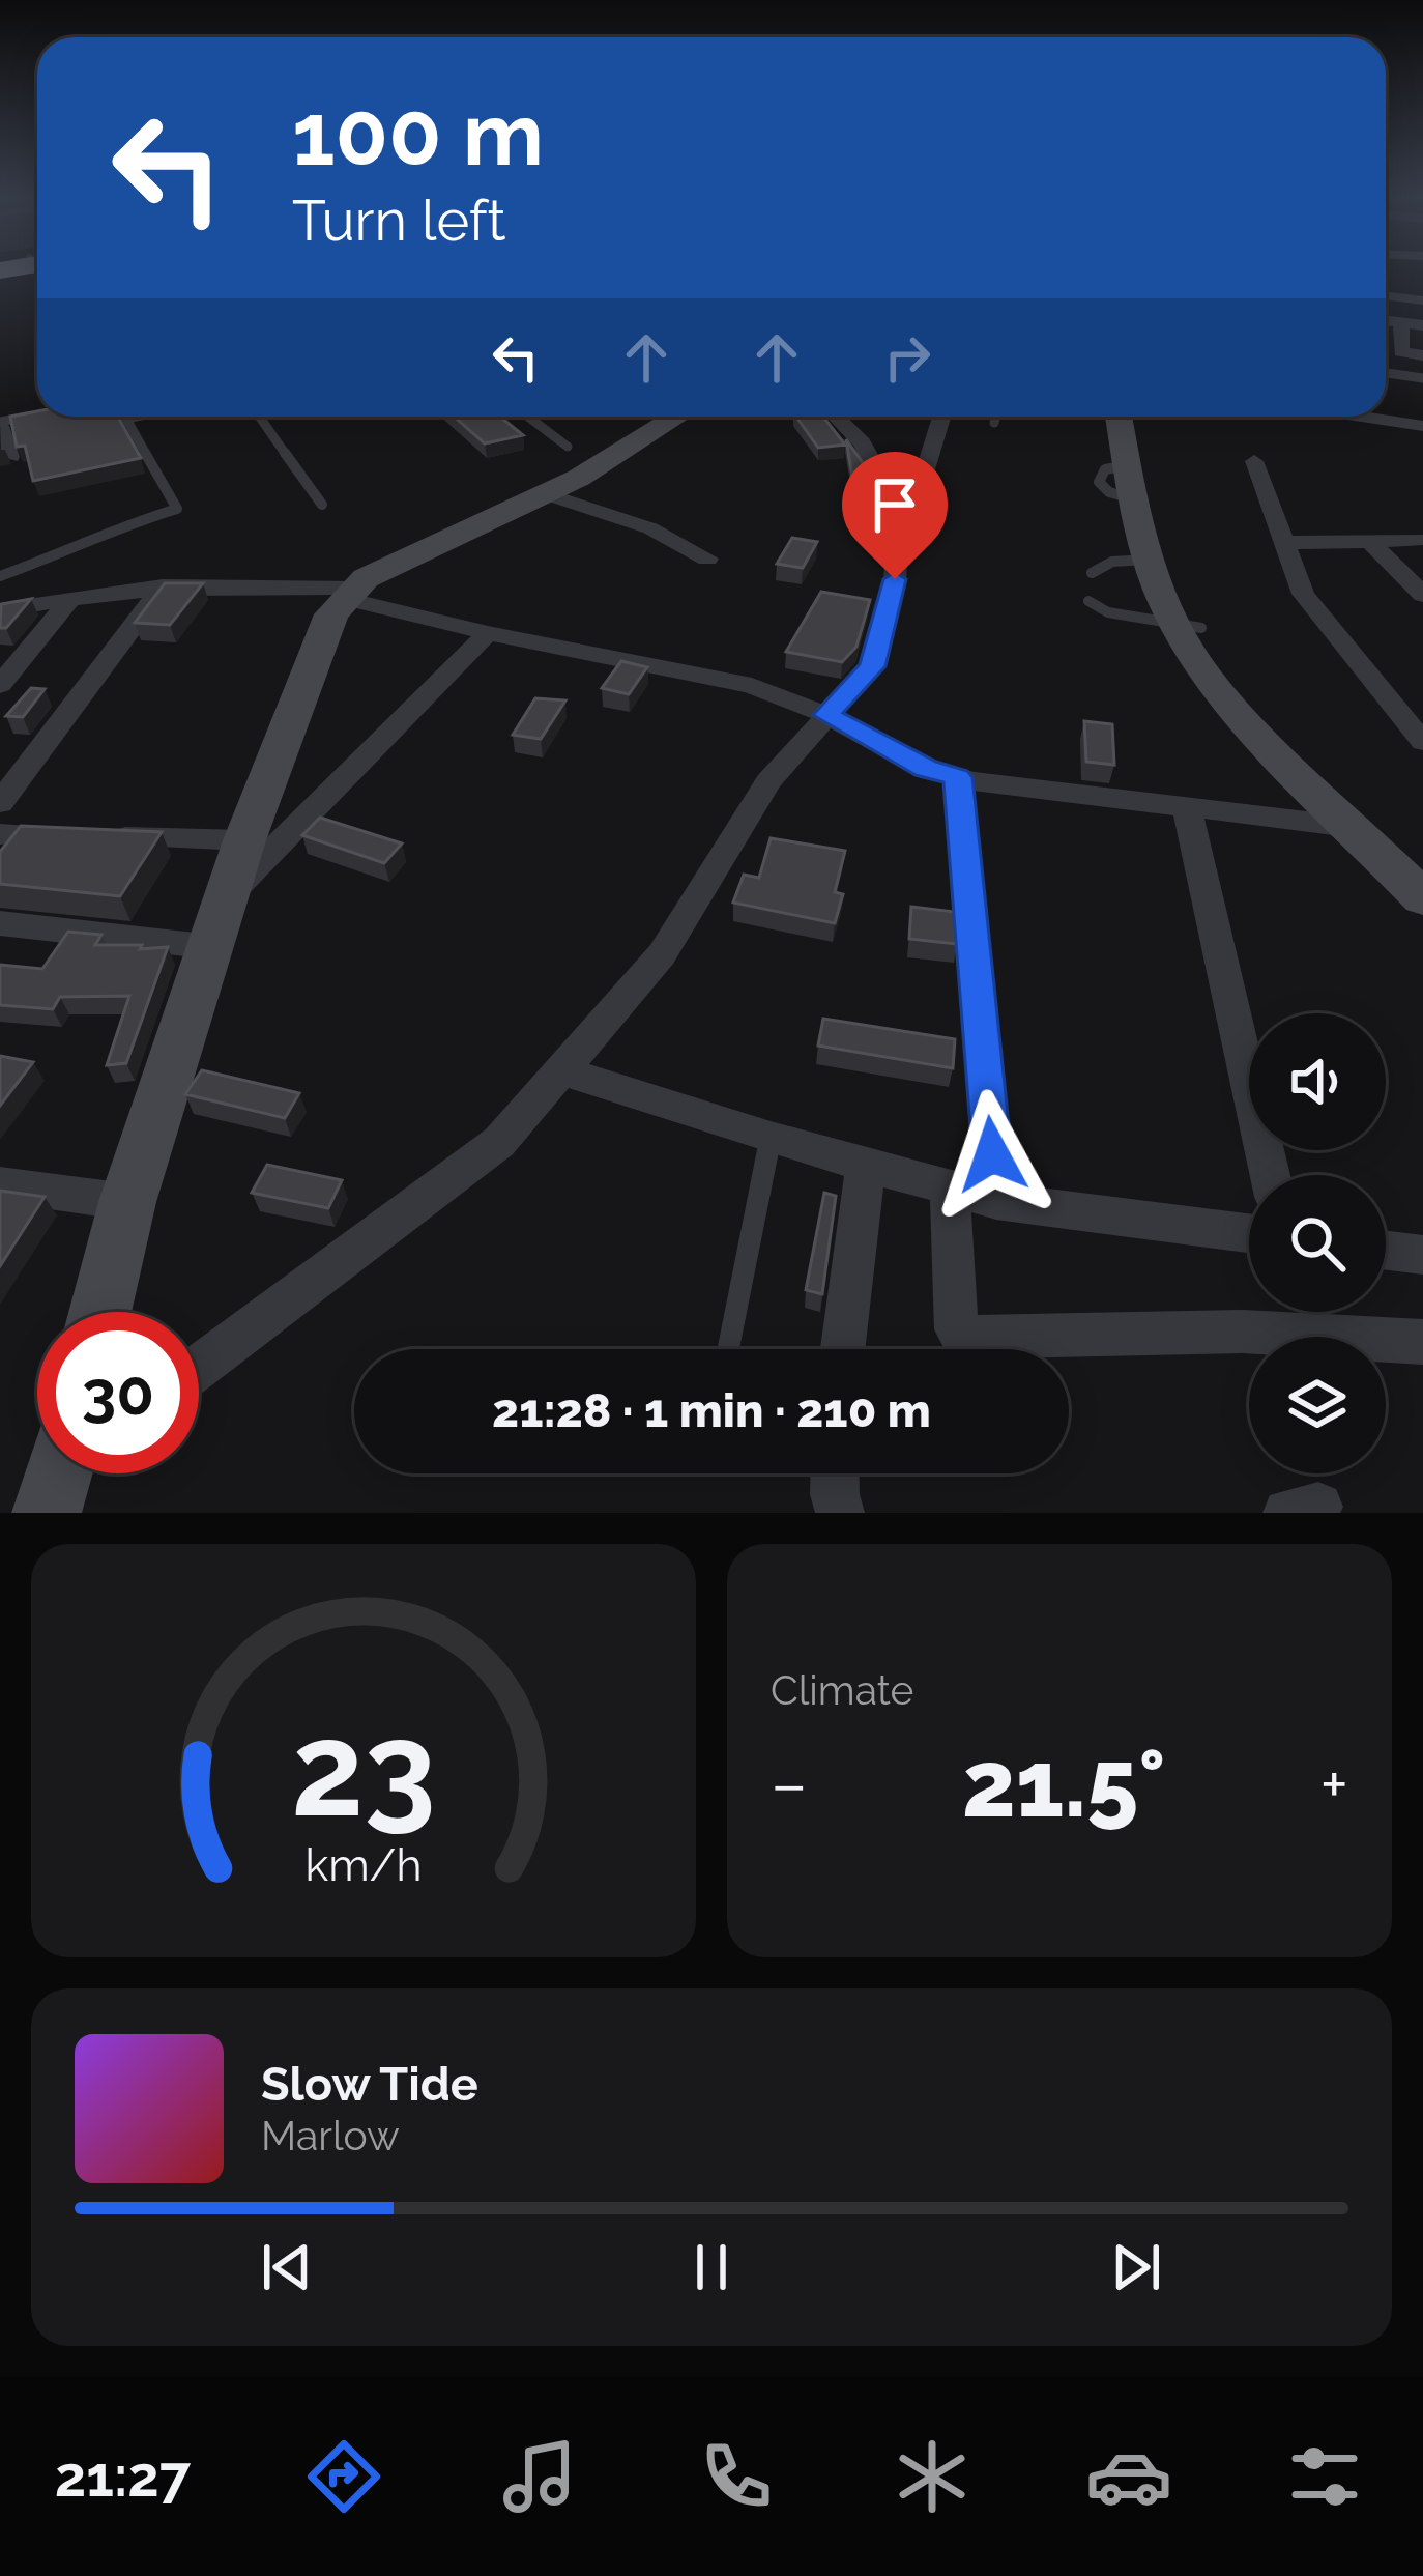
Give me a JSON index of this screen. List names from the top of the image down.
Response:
{
  "page": {
    "turn": ["100 m", "Turn left"],
    "limit": "30",
    "trip": "21:28 · 1 min · 210 m",
    "tile": "Climate",
    "heat": ["−", "21.5°", "+"],
    "song": ["Slow Tide", "Marlow"],
    "tabs": "21:27",
    "gauge": ["23", "km/h"]
  }
}
